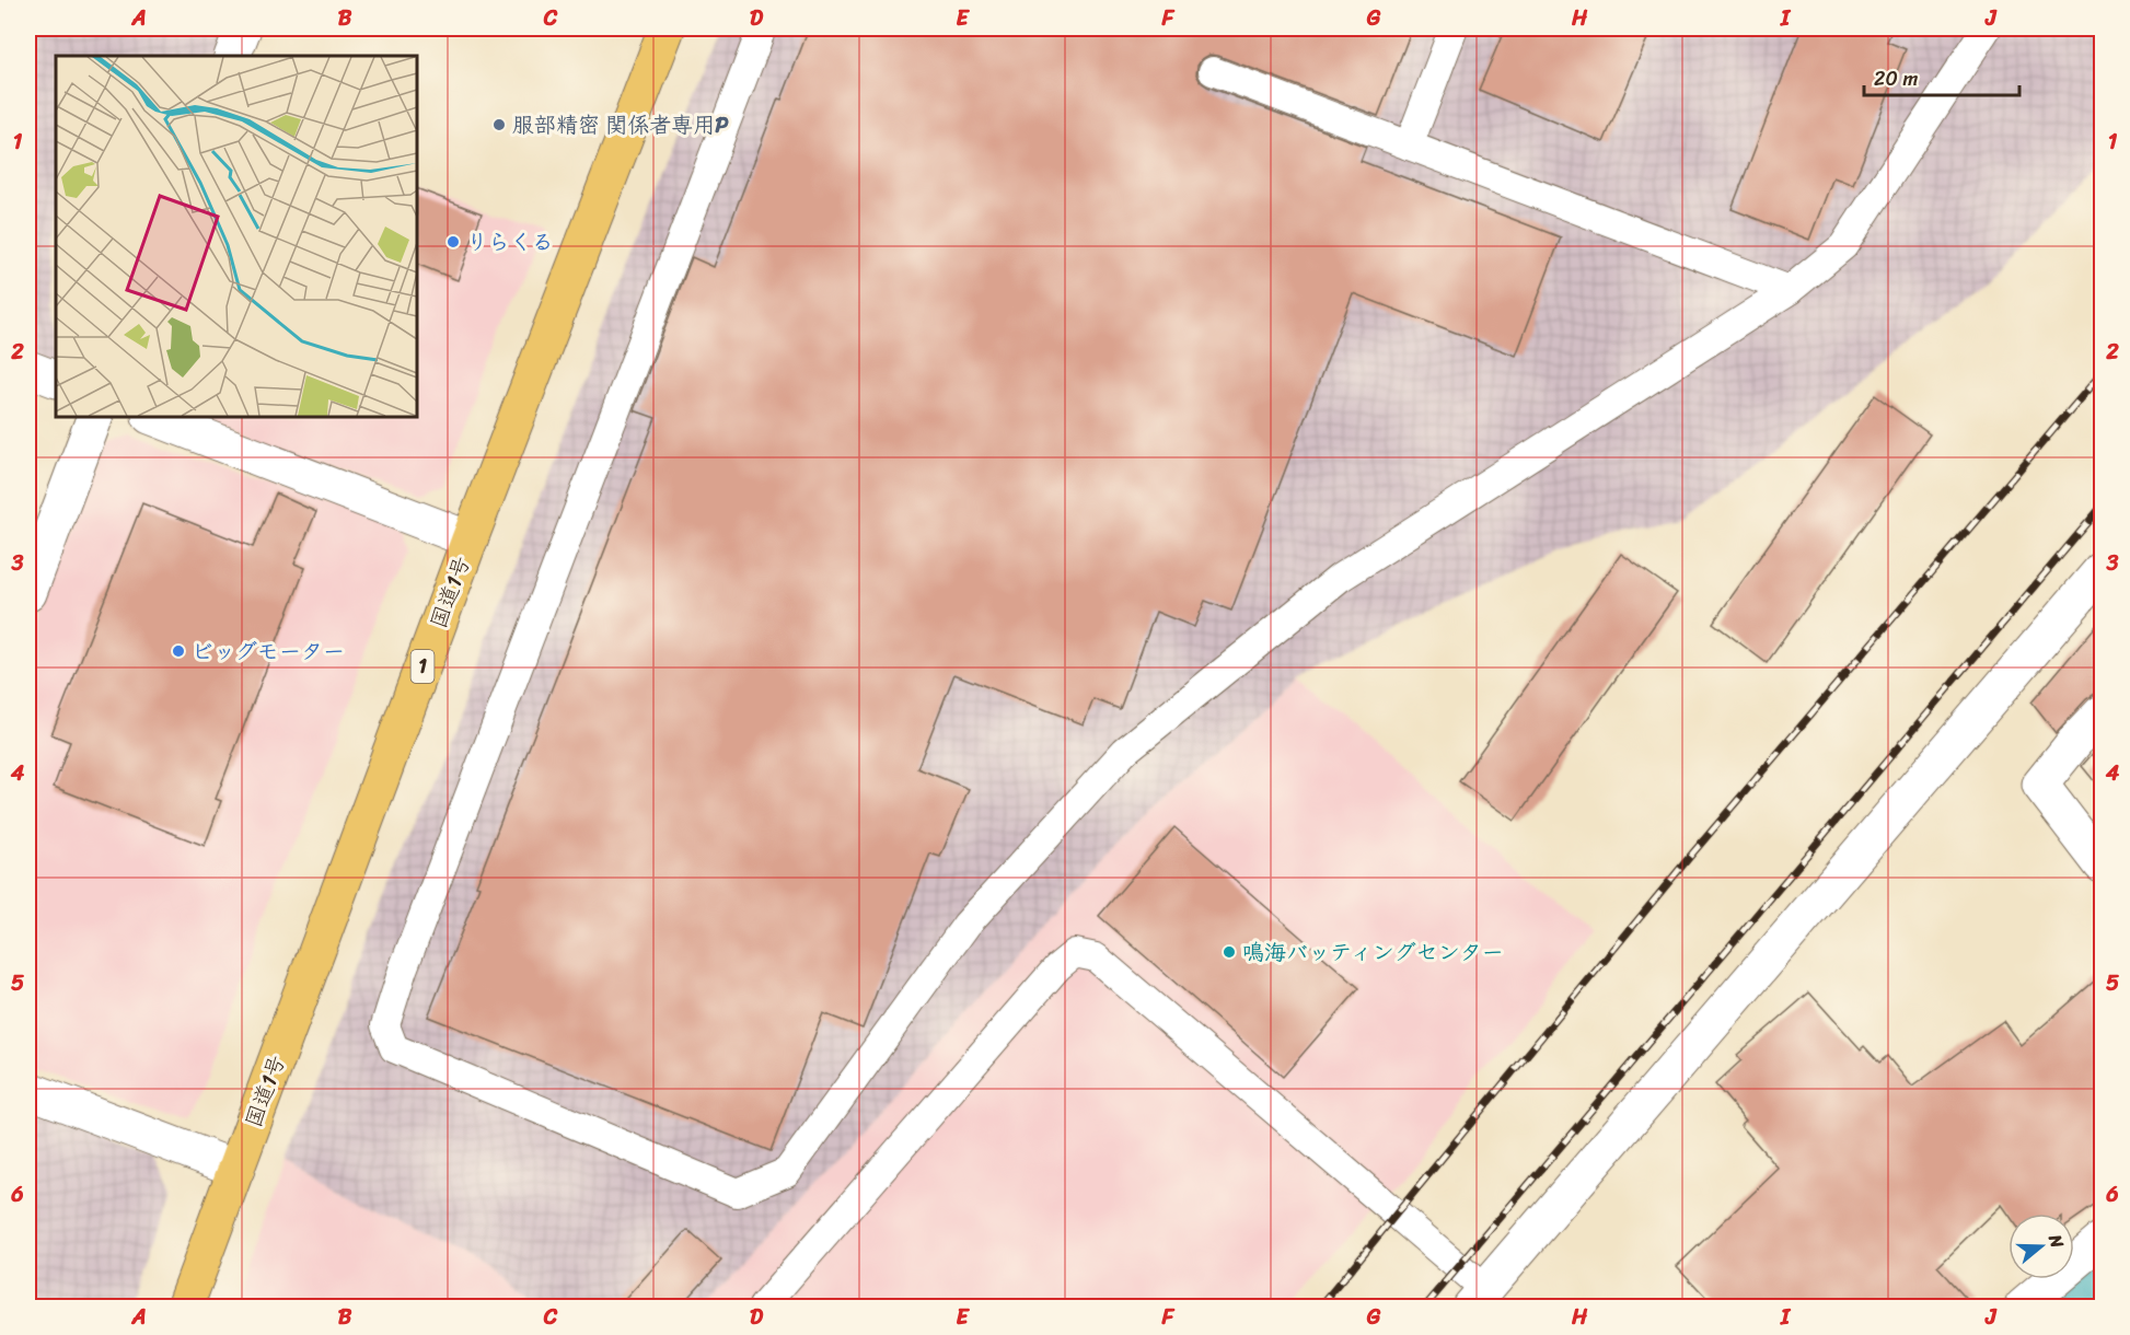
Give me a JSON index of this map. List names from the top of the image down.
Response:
{
  "streets": {
    "highway": ["国道1号", "1"]
  },
  "places": [
    "服部精密 関係者専用P",
    "りらくる",
    "ビッグモーター",
    "鳴海バッティングセンター"
  ],
  "scale_bar": "20 m",
  "north": "right",
  "grid": {
    "columns": [
      "A",
      "B",
      "C",
      "D",
      "E",
      "F",
      "G",
      "H",
      "I",
      "J"
    ],
    "rows": [
      "1",
      "2",
      "3",
      "4",
      "5",
      "6"
    ]
  }
}
